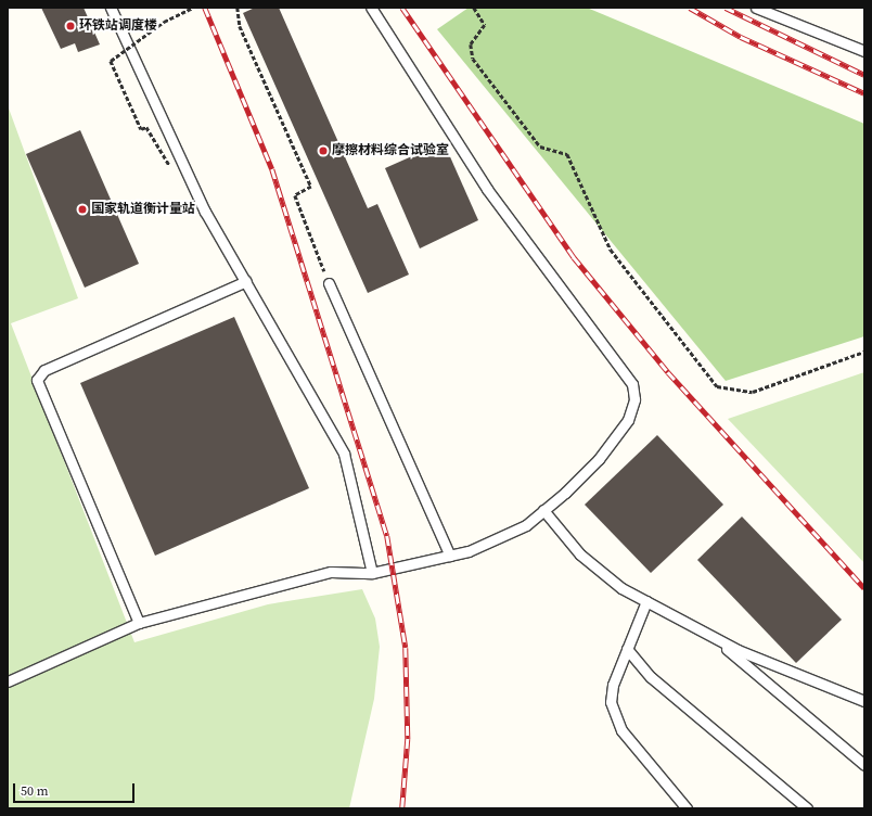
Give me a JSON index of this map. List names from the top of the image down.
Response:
{
  "places": ["环铁站调度楼", "摩擦材料综合试验室", "国家轨道衡计量站"],
  "scale_bar": "50 m"
}
